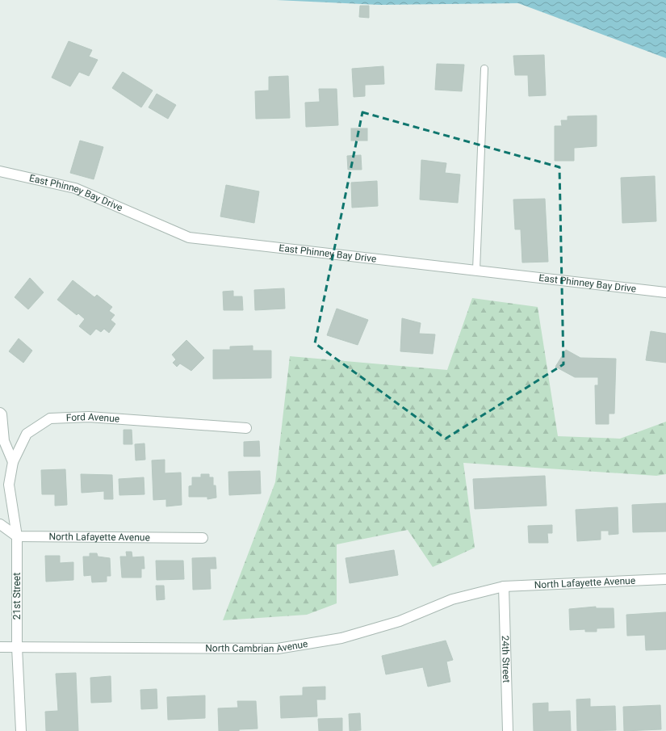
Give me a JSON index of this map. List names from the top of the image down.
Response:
{
  "streets": {
    "street": [
      "East Phinney Bay Drive",
      "Ford Avenue",
      "North Lafayette Avenue",
      "21st Street",
      "North Cambrian Avenue",
      "24th Street"
    ]
  },
  "crossings": [
    ["Ford Avenue", "21st Street"],
    ["North Lafayette Avenue", "21st Street"],
    ["North Lafayette Avenue", "North Cambrian Avenue"],
    ["North Lafayette Avenue", "24th Street"],
    ["21st Street", "North Cambrian Avenue"],
    ["North Cambrian Avenue", "24th Street"]
  ]
}
